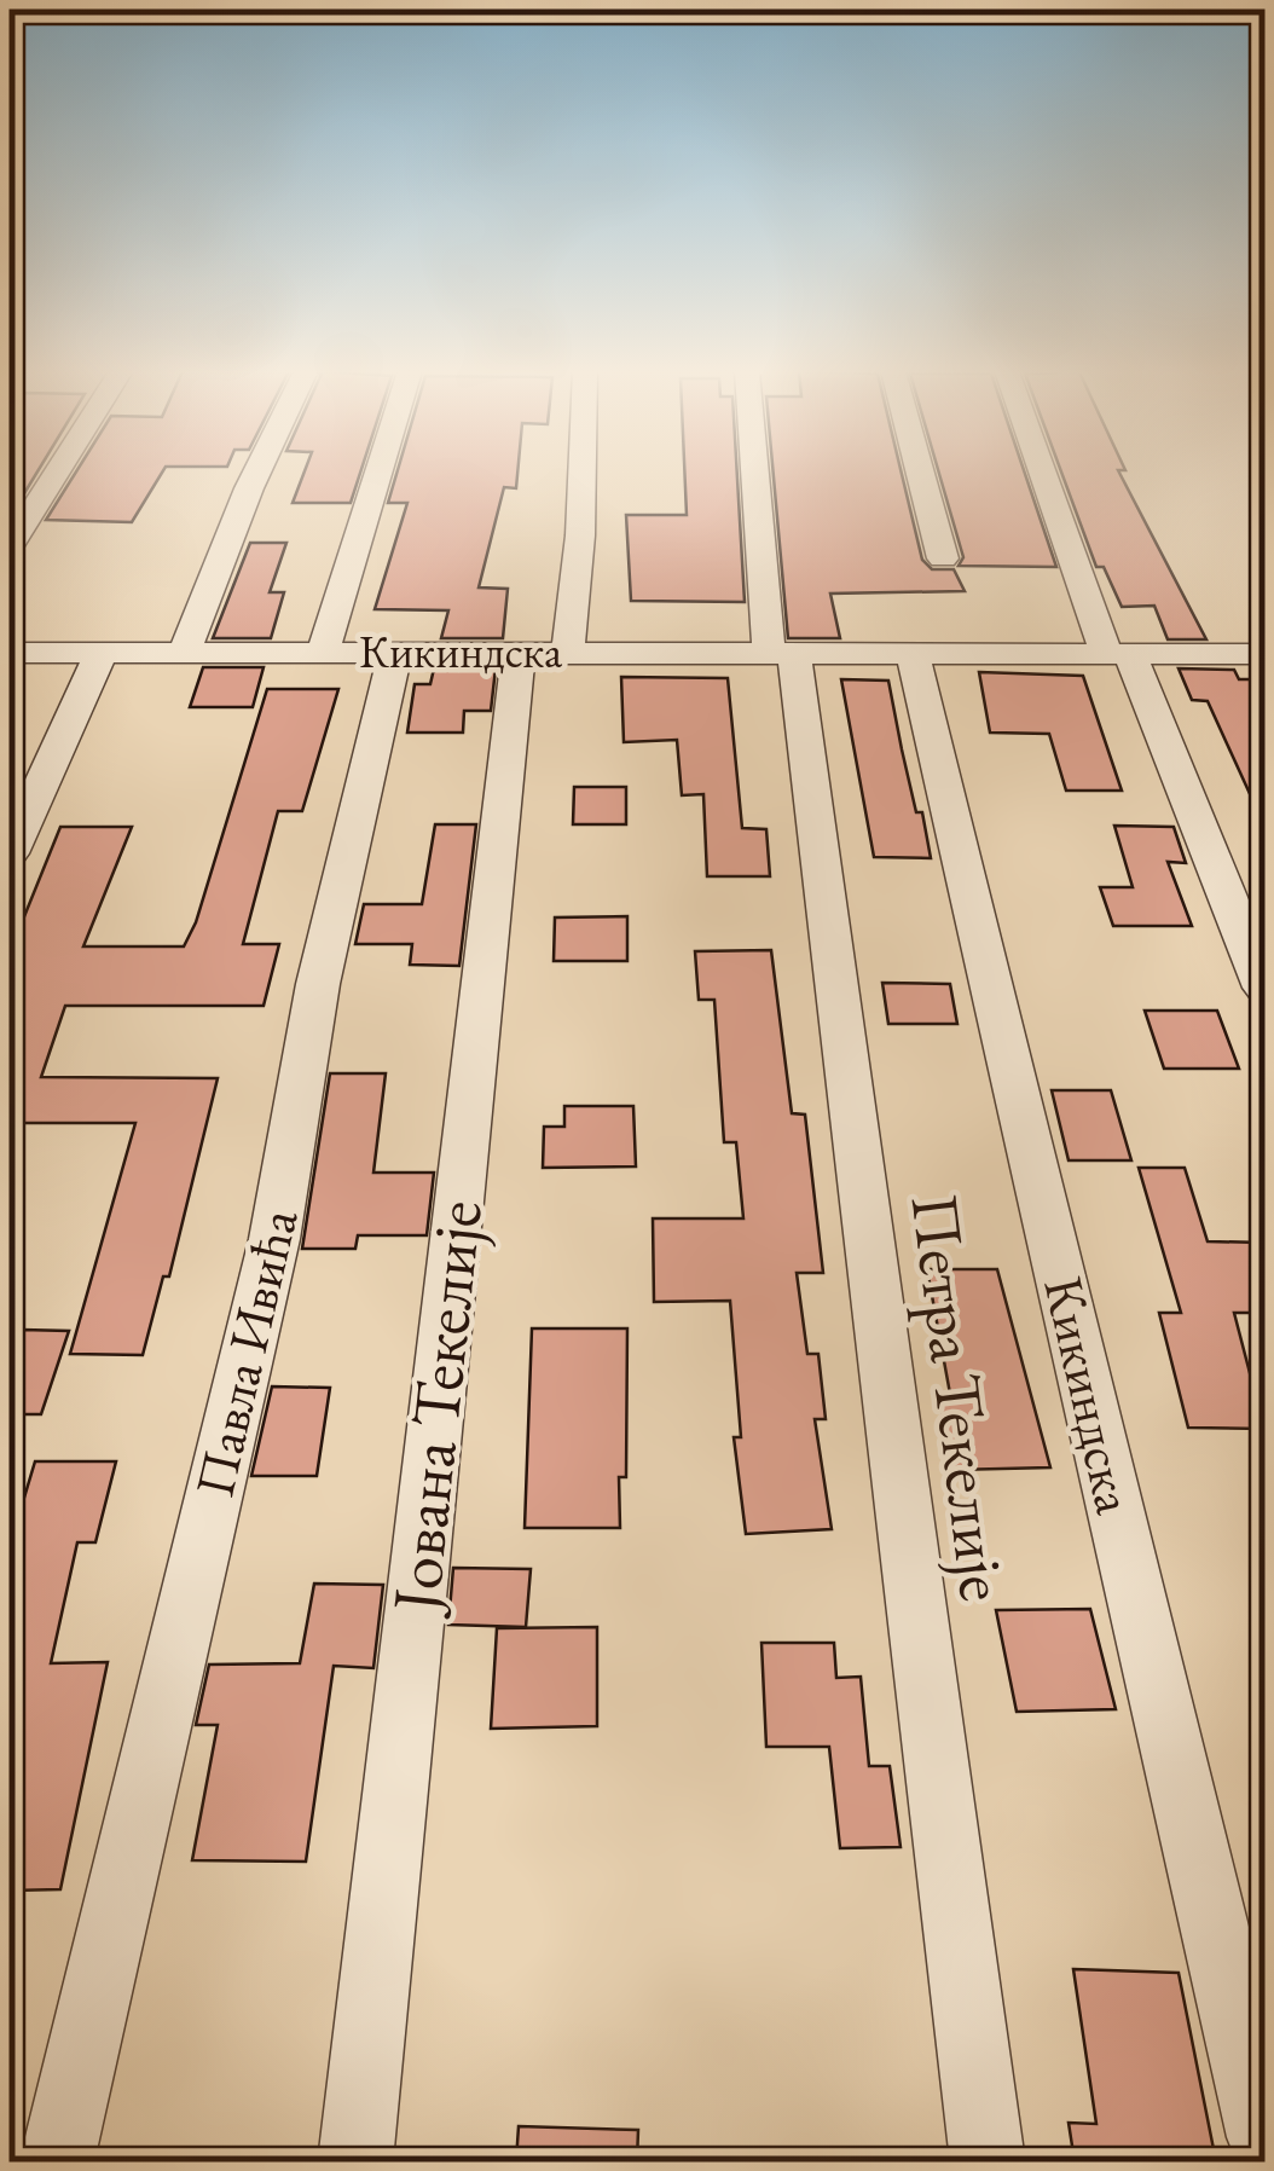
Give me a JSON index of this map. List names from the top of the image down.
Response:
{
  "streets": {
    "street": [
      "Кикиндска",
      "Павла Ивића",
      "Петра Текелије",
      "Јована Текелије"
    ]
  },
  "crossings": [
    ["Кикиндска", "Павла Ивића"],
    ["Кикиндска", "Петра Текелије"],
    ["Кикиндска", "Јована Текелије"]
  ]
}
